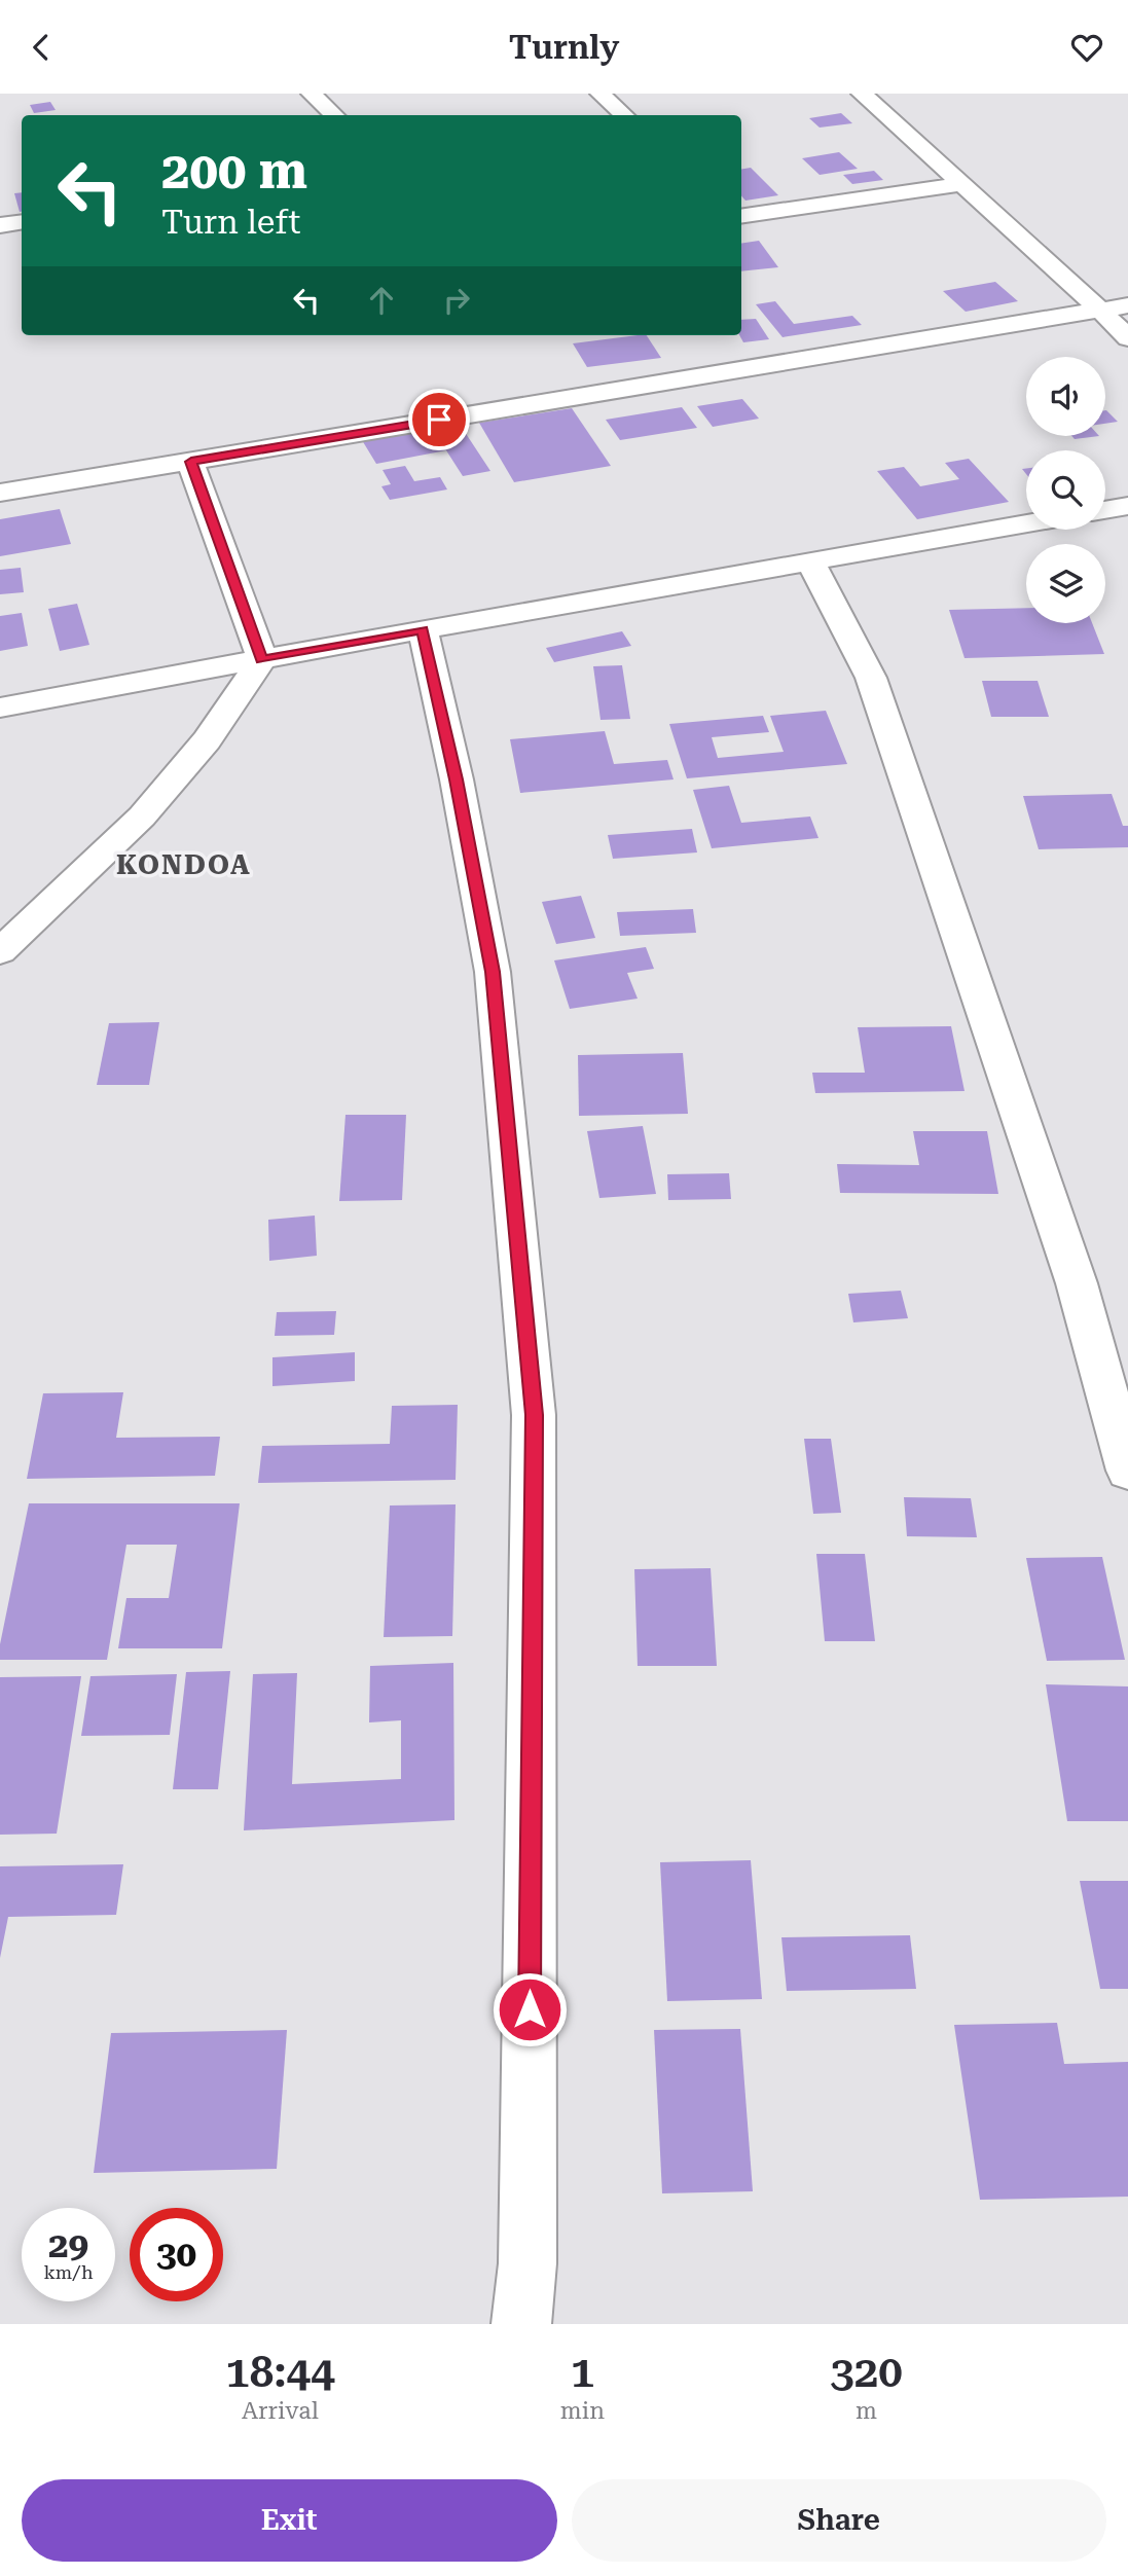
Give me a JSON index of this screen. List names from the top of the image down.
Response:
{
  "districts": ["KONDOA"],
  "page": {
    "header": "Turnly",
    "turn": ["200 m", "Turn left"],
    "speed": "29 km/h",
    "limit": "30",
    "eta": [
      "18:44",
      "Arrival",
      "1",
      "min",
      "320",
      "m"
    ],
    "buttons": ["Exit", "Share"]
  }
}
